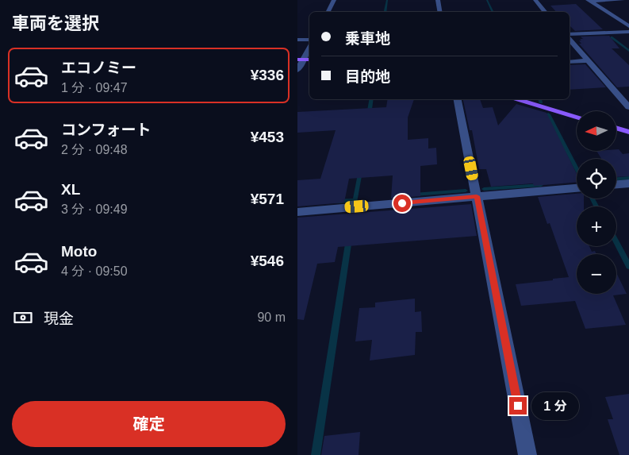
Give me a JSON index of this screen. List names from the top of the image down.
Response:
{
  "north": "left",
  "page": {
    "heading": "車両を選択",
    "banner": ["乗車地", "目的地"],
    "list": [
      {
        "name": "エコノミー",
        "note": "1 分 · 09:47",
        "value": "¥336"
      },
      {
        "name": "コンフォート",
        "note": "2 分 · 09:48",
        "value": "¥453"
      },
      {
        "name": "XL",
        "note": "3 分 · 09:49",
        "value": "¥571"
      },
      {
        "name": "Moto",
        "note": "4 分 · 09:50",
        "value": "¥546"
      }
    ],
    "map_buttons": ["+", "−"],
    "pay": ["現金", "90 m"],
    "bubble": "1 分",
    "buttons": "確定"
  }
}
